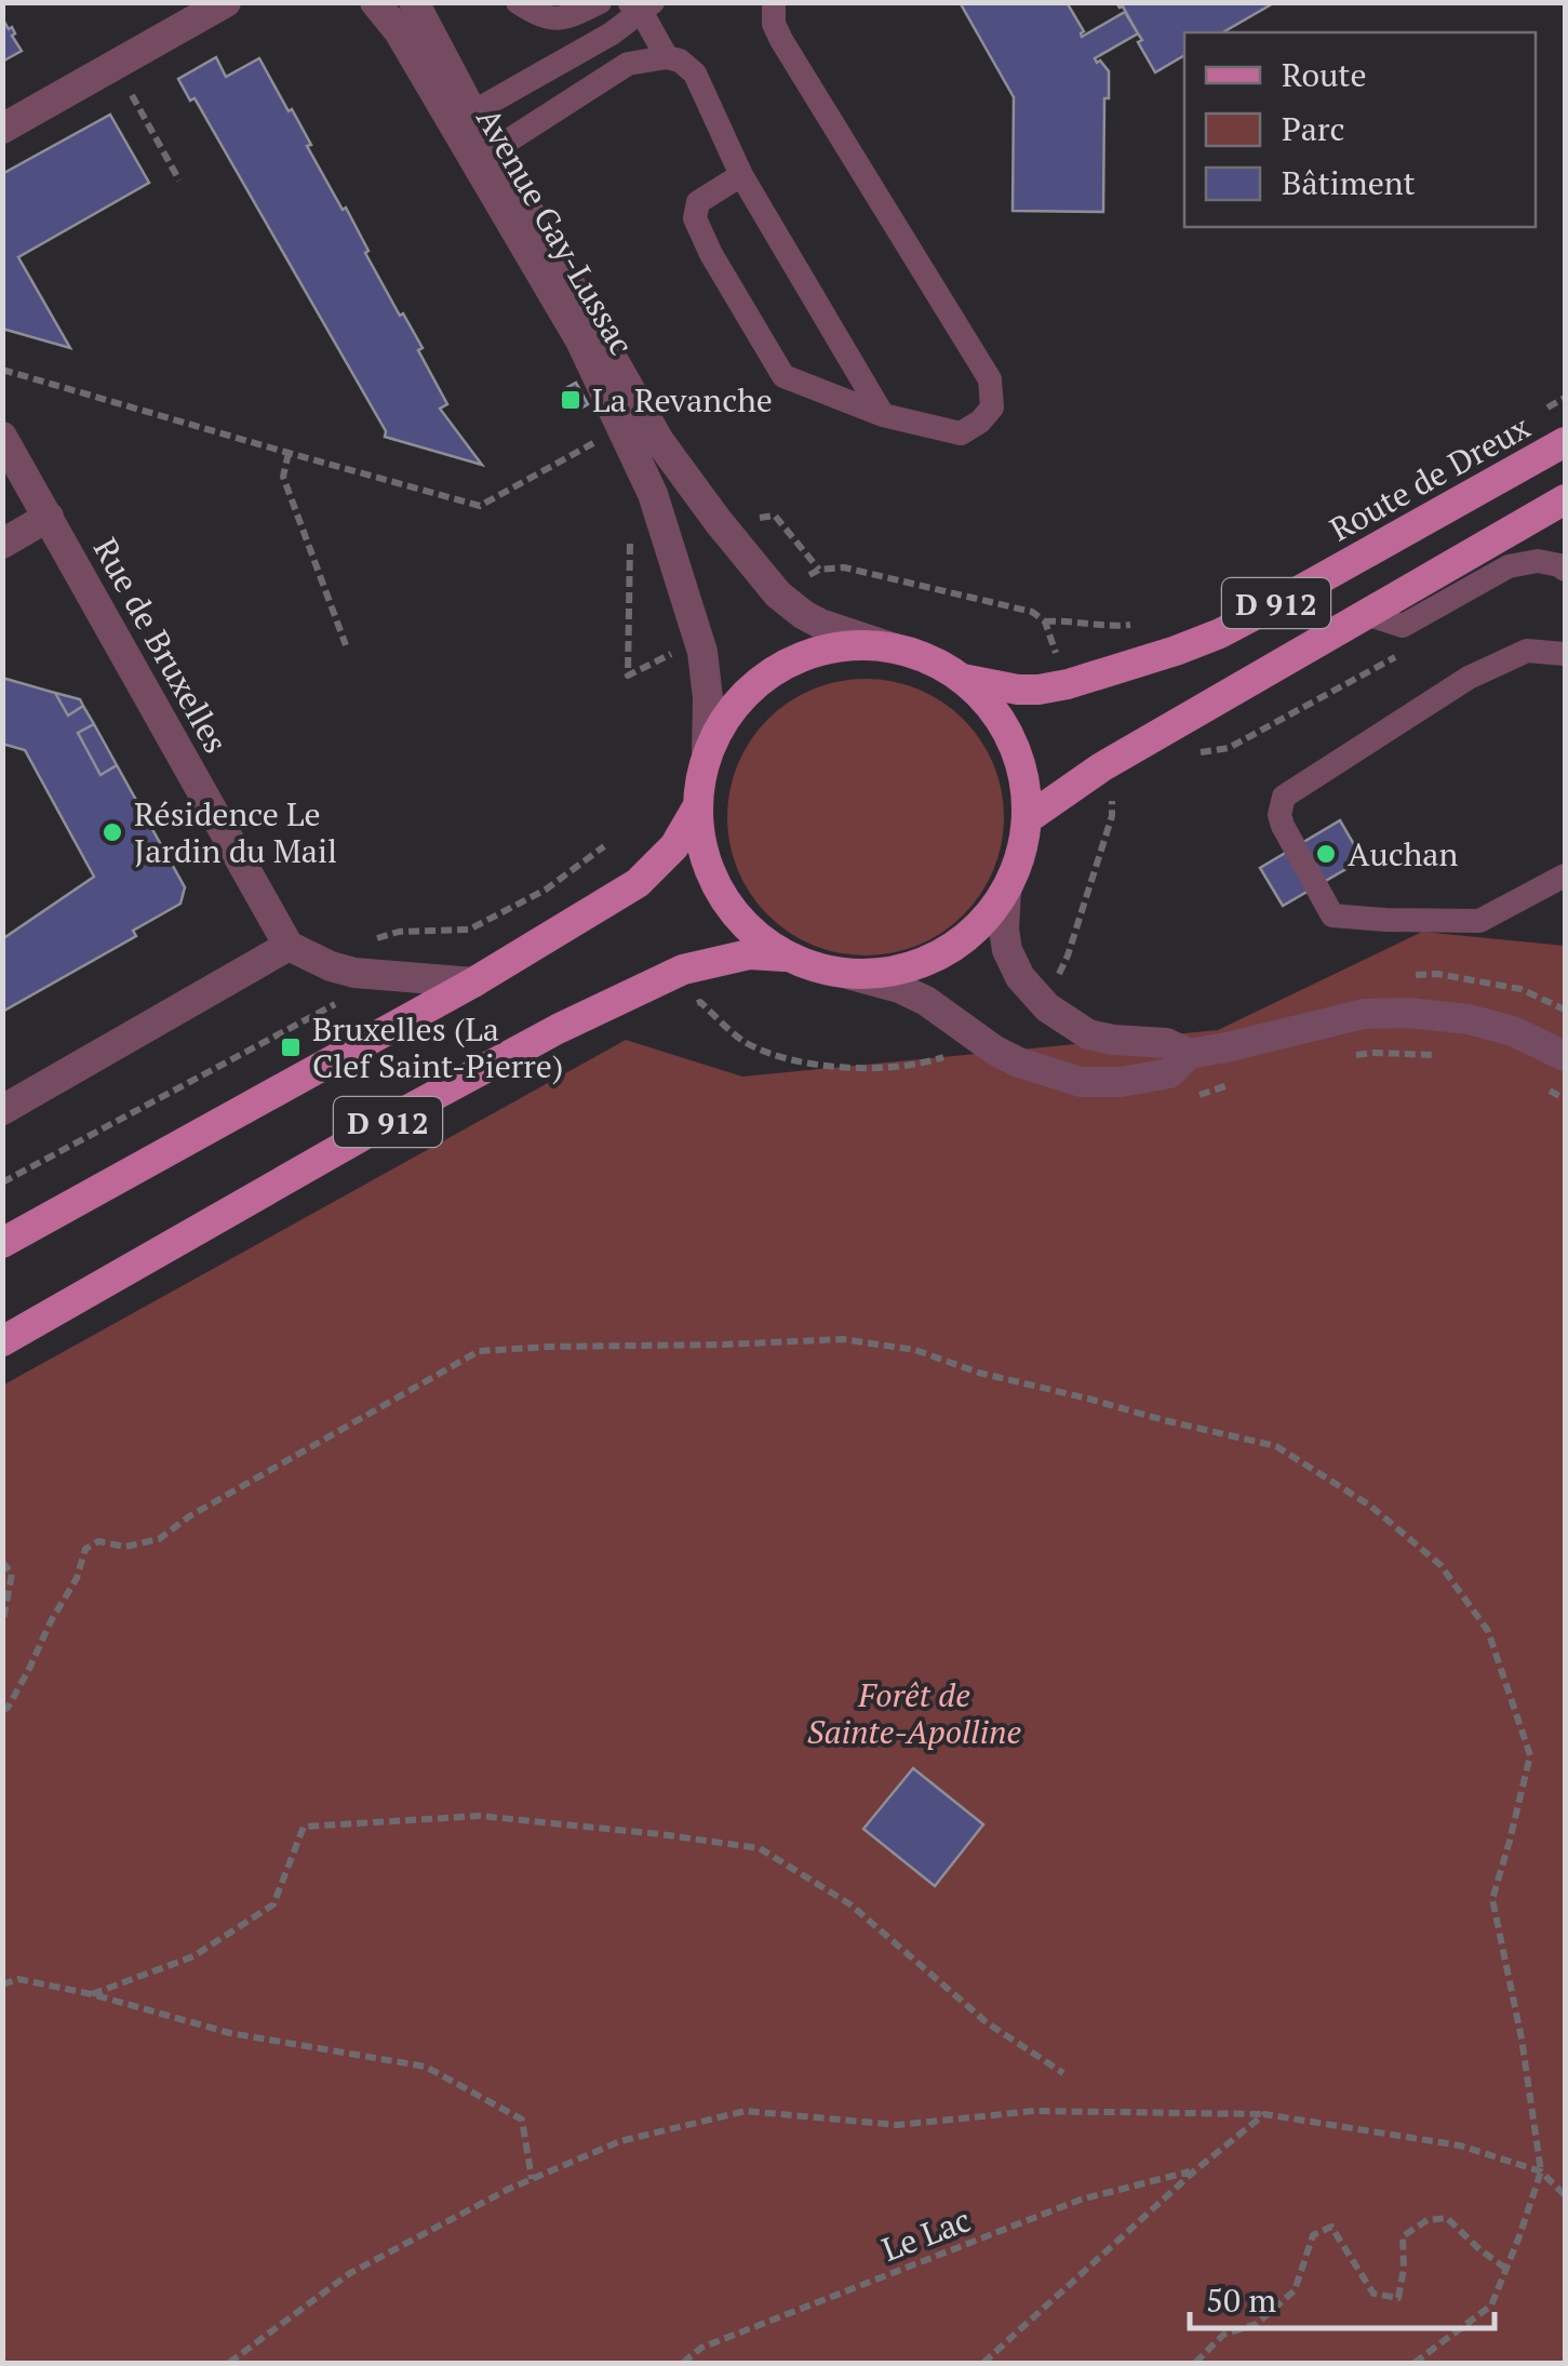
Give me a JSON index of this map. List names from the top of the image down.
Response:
{
  "streets": {
    "main road": ["Route de Dreux", "D 912"],
    "street": ["Avenue Gay-Lussac", "Rue de Bruxelles"],
    "path": ["Le Lac"]
  },
  "crossings": [
    ["Avenue Gay-Lussac", "Route de Dreux"],
    ["Avenue Gay-Lussac", "D 912"],
    ["Route de Dreux", "D 912"]
  ],
  "parks": ["Forêt de Sainte-Apolline"],
  "places": {
    "transit": ["La Revanche", "Bruxelles (La Clef Saint-Pierre)"],
    "other": ["Résidence Le Jardin du Mail", "Auchan"]
  },
  "legend": ["Route", "Parc", "Bâtiment"],
  "scale_bar": "50 m"
}
